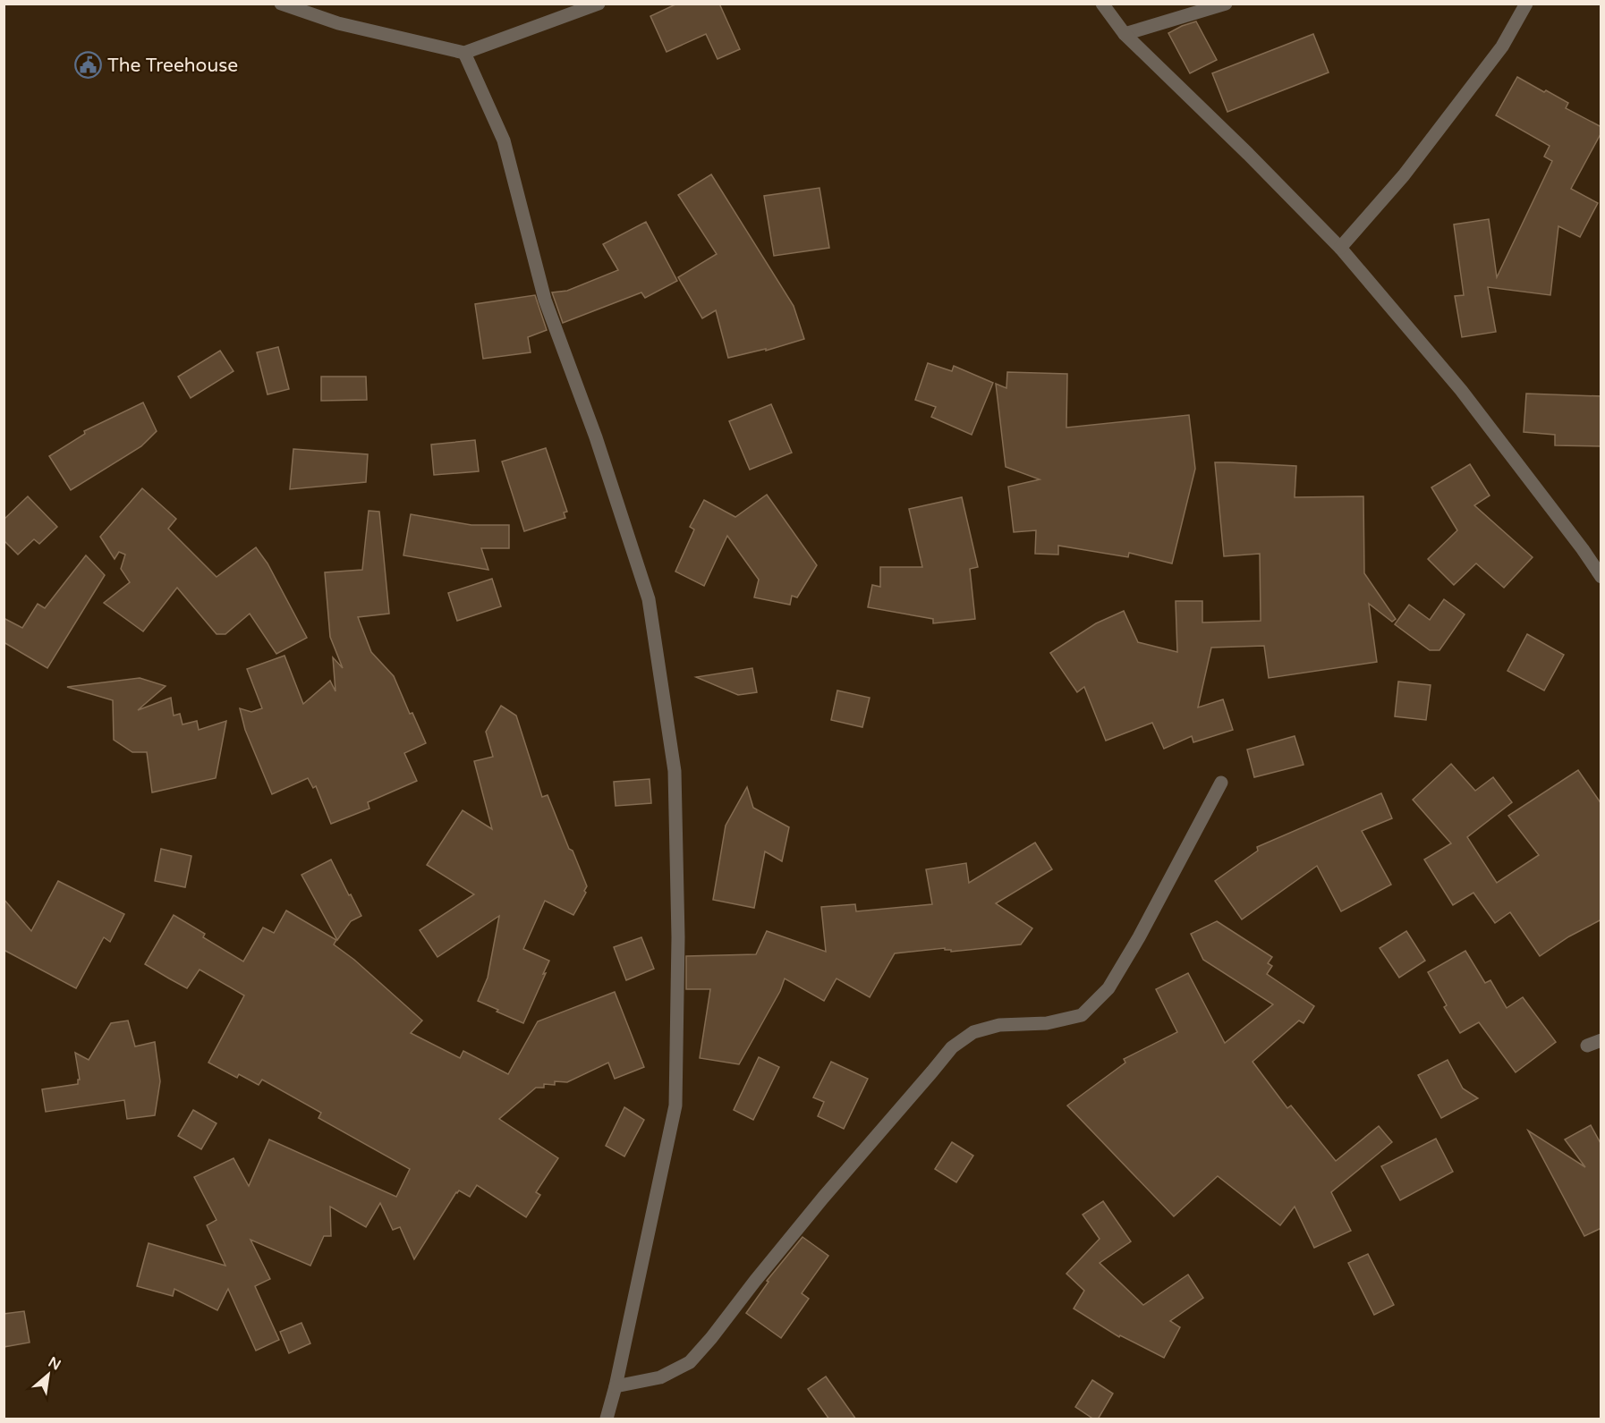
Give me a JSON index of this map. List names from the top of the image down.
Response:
{
  "places": {
    "public building": ["The Treehouse"]
  },
  "north": "top right"
}
